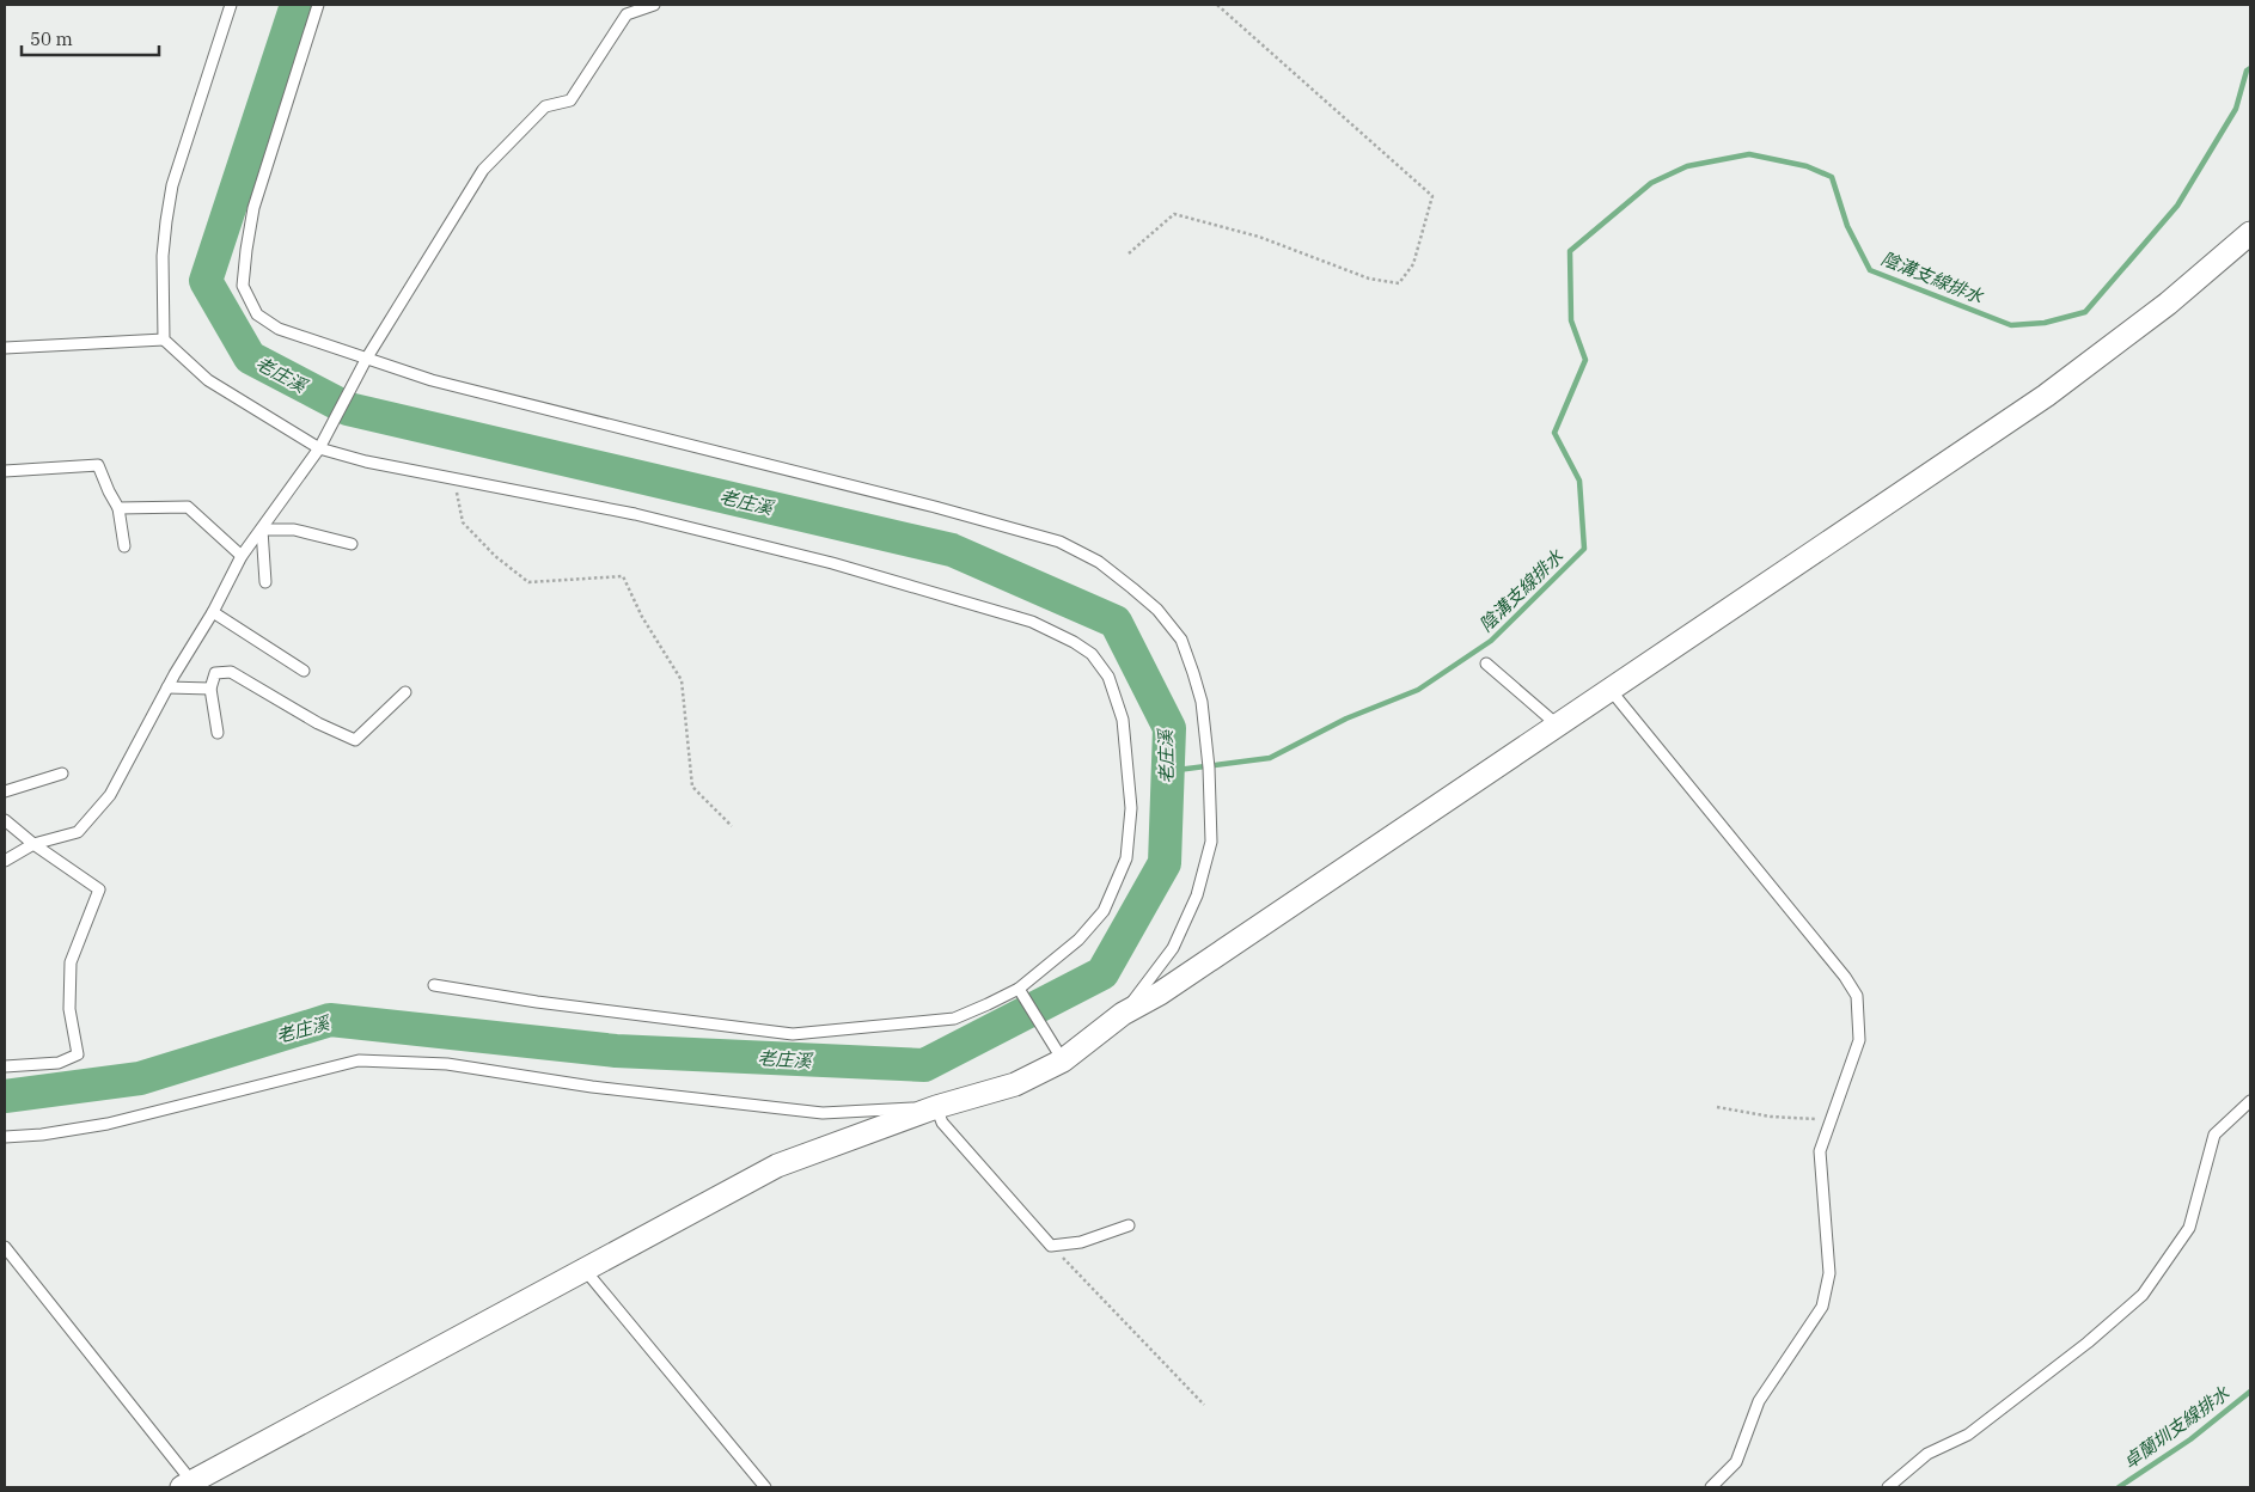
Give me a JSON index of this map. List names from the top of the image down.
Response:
{
  "water": ["陰溝支線排水", "老庄溪", "卓蘭圳支線排水"],
  "scale_bar": "50 m"
}
